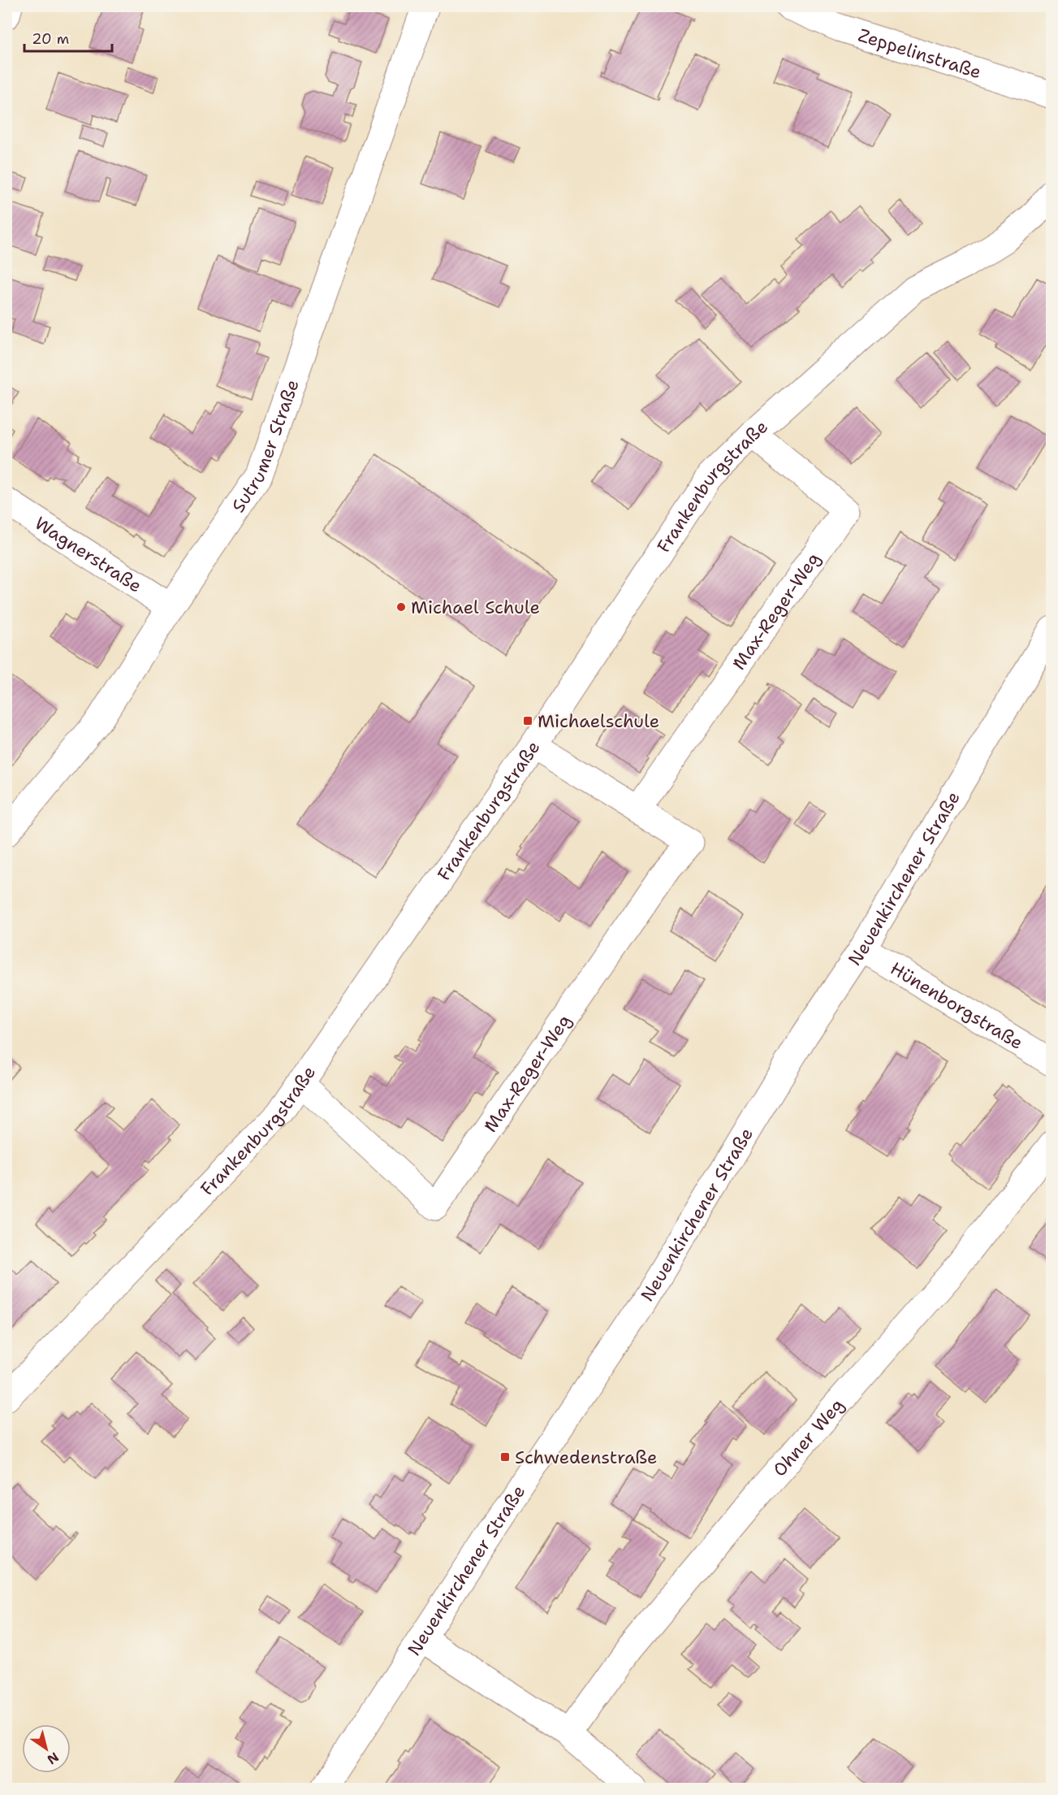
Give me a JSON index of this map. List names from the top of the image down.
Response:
{
  "streets": {
    "street": [
      "Zeppelinstraße",
      "Sutrumer Straße",
      "Frankenburgstraße",
      "Wagnerstraße",
      "Max-Reger-Weg",
      "Neuenkirchener Straße",
      "Hünenborgstraße",
      "Ohner Weg"
    ]
  },
  "crossings": [
    ["Sutrumer Straße", "Wagnerstraße"],
    ["Frankenburgstraße", "Max-Reger-Weg"],
    ["Neuenkirchener Straße", "Hünenborgstraße"]
  ],
  "places": {
    "other": ["Michael Schule"],
    "transit": ["Michaelschule", "Schwedenstraße"]
  },
  "scale_bar": "20 m",
  "north": "bottom right"
}
